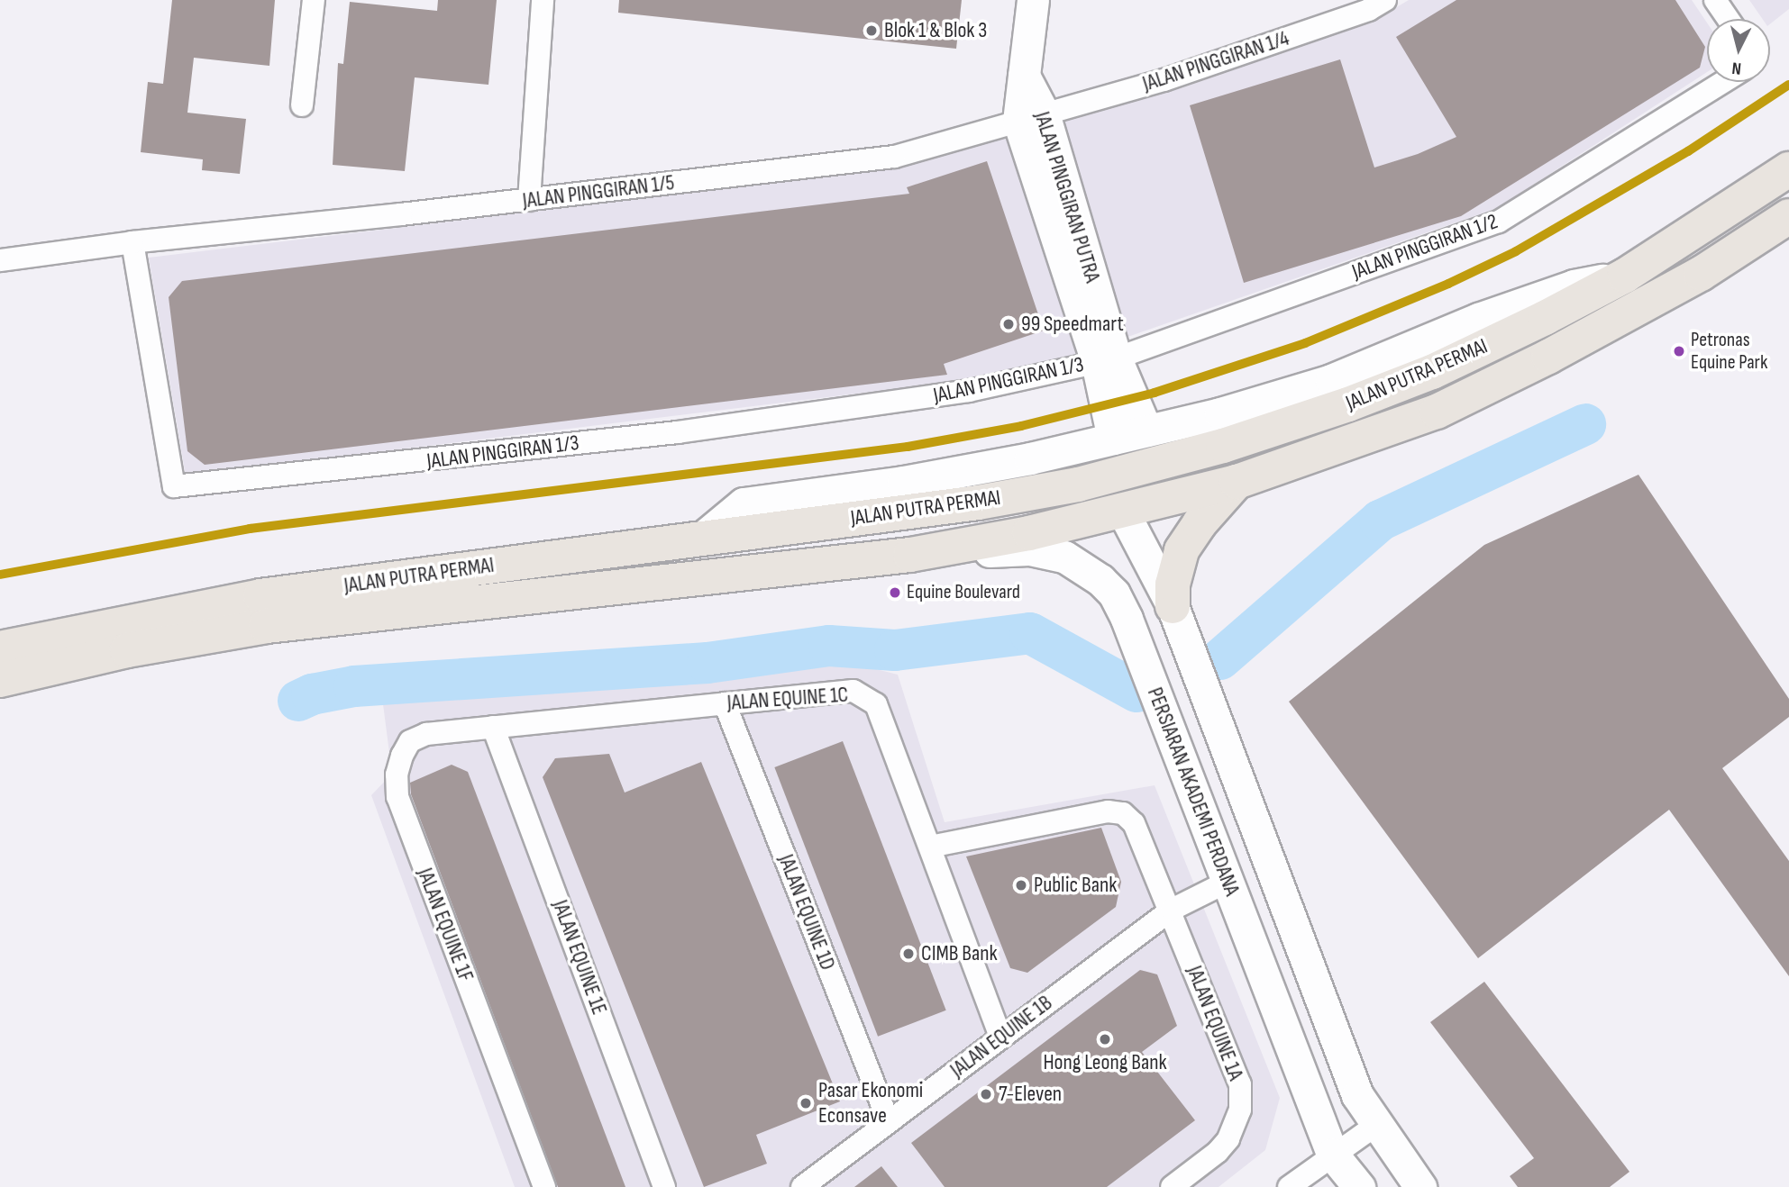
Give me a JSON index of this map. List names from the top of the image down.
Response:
{
  "streets": {
    "main road": ["JALAN PUTRA PERMAI"],
    "street": [
      "JALAN PINGGIRAN 1/4",
      "JALAN PINGGIRAN 1/5",
      "JALAN PINGGIRAN PUTRA",
      "JALAN PINGGIRAN 1/2",
      "JALAN PINGGIRAN 1/3",
      "JALAN EQUINE 1C",
      "PERSIARAN AKADEMI PERDANA",
      "JALAN EQUINE 1D",
      "JALAN EQUINE 1F",
      "JALAN EQUINE 1E",
      "JALAN EQUINE 1A",
      "JALAN EQUINE 1B"
    ]
  },
  "crossings": [
    ["JALAN PINGGIRAN 1/4", "JALAN PINGGIRAN 1/5"],
    ["JALAN PINGGIRAN 1/4", "JALAN PINGGIRAN PUTRA"],
    ["JALAN PINGGIRAN 1/5", "JALAN PINGGIRAN PUTRA"],
    ["JALAN PINGGIRAN 1/5", "JALAN PINGGIRAN 1/3"],
    ["JALAN PINGGIRAN PUTRA", "JALAN PINGGIRAN 1/2"],
    ["JALAN PINGGIRAN PUTRA", "JALAN PINGGIRAN 1/3"],
    ["JALAN PINGGIRAN 1/2", "JALAN PINGGIRAN 1/3"],
    ["JALAN PUTRA PERMAI", "PERSIARAN AKADEMI PERDANA"],
    ["JALAN EQUINE 1C", "JALAN EQUINE 1D"],
    ["JALAN EQUINE 1C", "JALAN EQUINE 1F"],
    ["JALAN EQUINE 1C", "JALAN EQUINE 1E"],
    ["JALAN EQUINE 1C", "JALAN EQUINE 1B"],
    ["PERSIARAN AKADEMI PERDANA", "JALAN EQUINE 1B"],
    ["JALAN EQUINE 1D", "JALAN EQUINE 1B"],
    ["JALAN EQUINE 1F", "JALAN EQUINE 1E"],
    ["JALAN EQUINE 1A", "JALAN EQUINE 1B"]
  ],
  "places": [
    "Blok 1 & Blok 3",
    "99 Speedmart",
    "Petronas Equine Park",
    "Equine Boulevard",
    "Public Bank",
    "CIMB Bank",
    "Hong Leong Bank",
    "7-Eleven",
    "Pasar Ekonomi Econsave"
  ],
  "north": "bottom"
}
